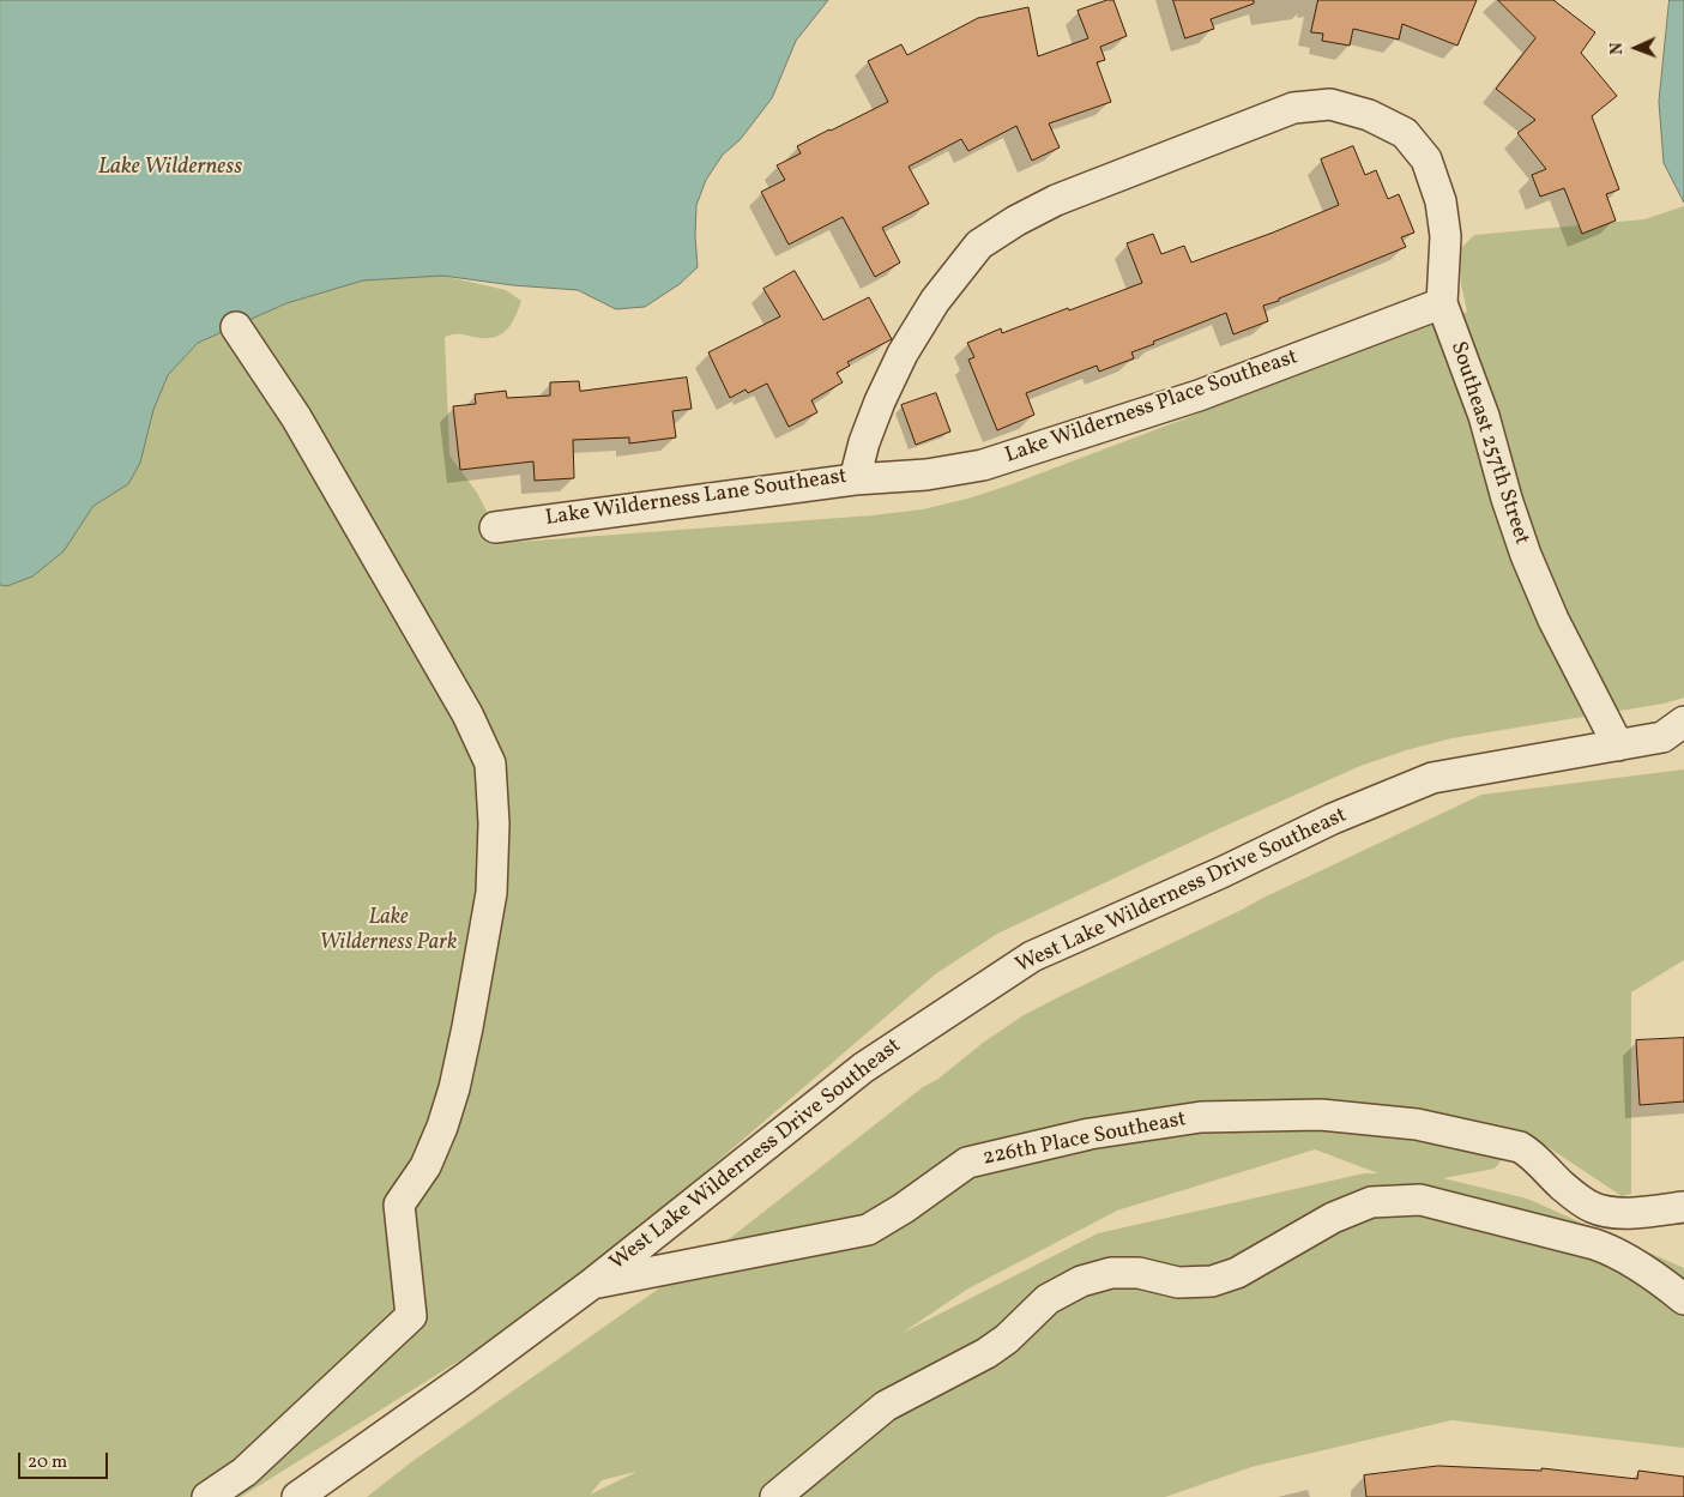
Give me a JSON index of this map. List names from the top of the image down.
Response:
{
  "streets": {
    "street": [
      "Lake Wilderness Place Southeast",
      "Southeast 257th Street",
      "Lake Wilderness Lane Southeast",
      "West Lake Wilderness Drive Southeast",
      "226th Place Southeast"
    ]
  },
  "crossings": [
    ["Lake Wilderness Place Southeast", "Southeast 257th Street"],
    ["Lake Wilderness Place Southeast", "Lake Wilderness Lane Southeast"],
    ["Southeast 257th Street", "Lake Wilderness Lane Southeast"],
    ["Southeast 257th Street", "West Lake Wilderness Drive Southeast"],
    ["West Lake Wilderness Drive Southeast", "226th Place Southeast"]
  ],
  "water": ["Lake Wilderness"],
  "parks": ["Lake Wilderness Park"],
  "scale_bar": "20 m",
  "north": "left"
}
